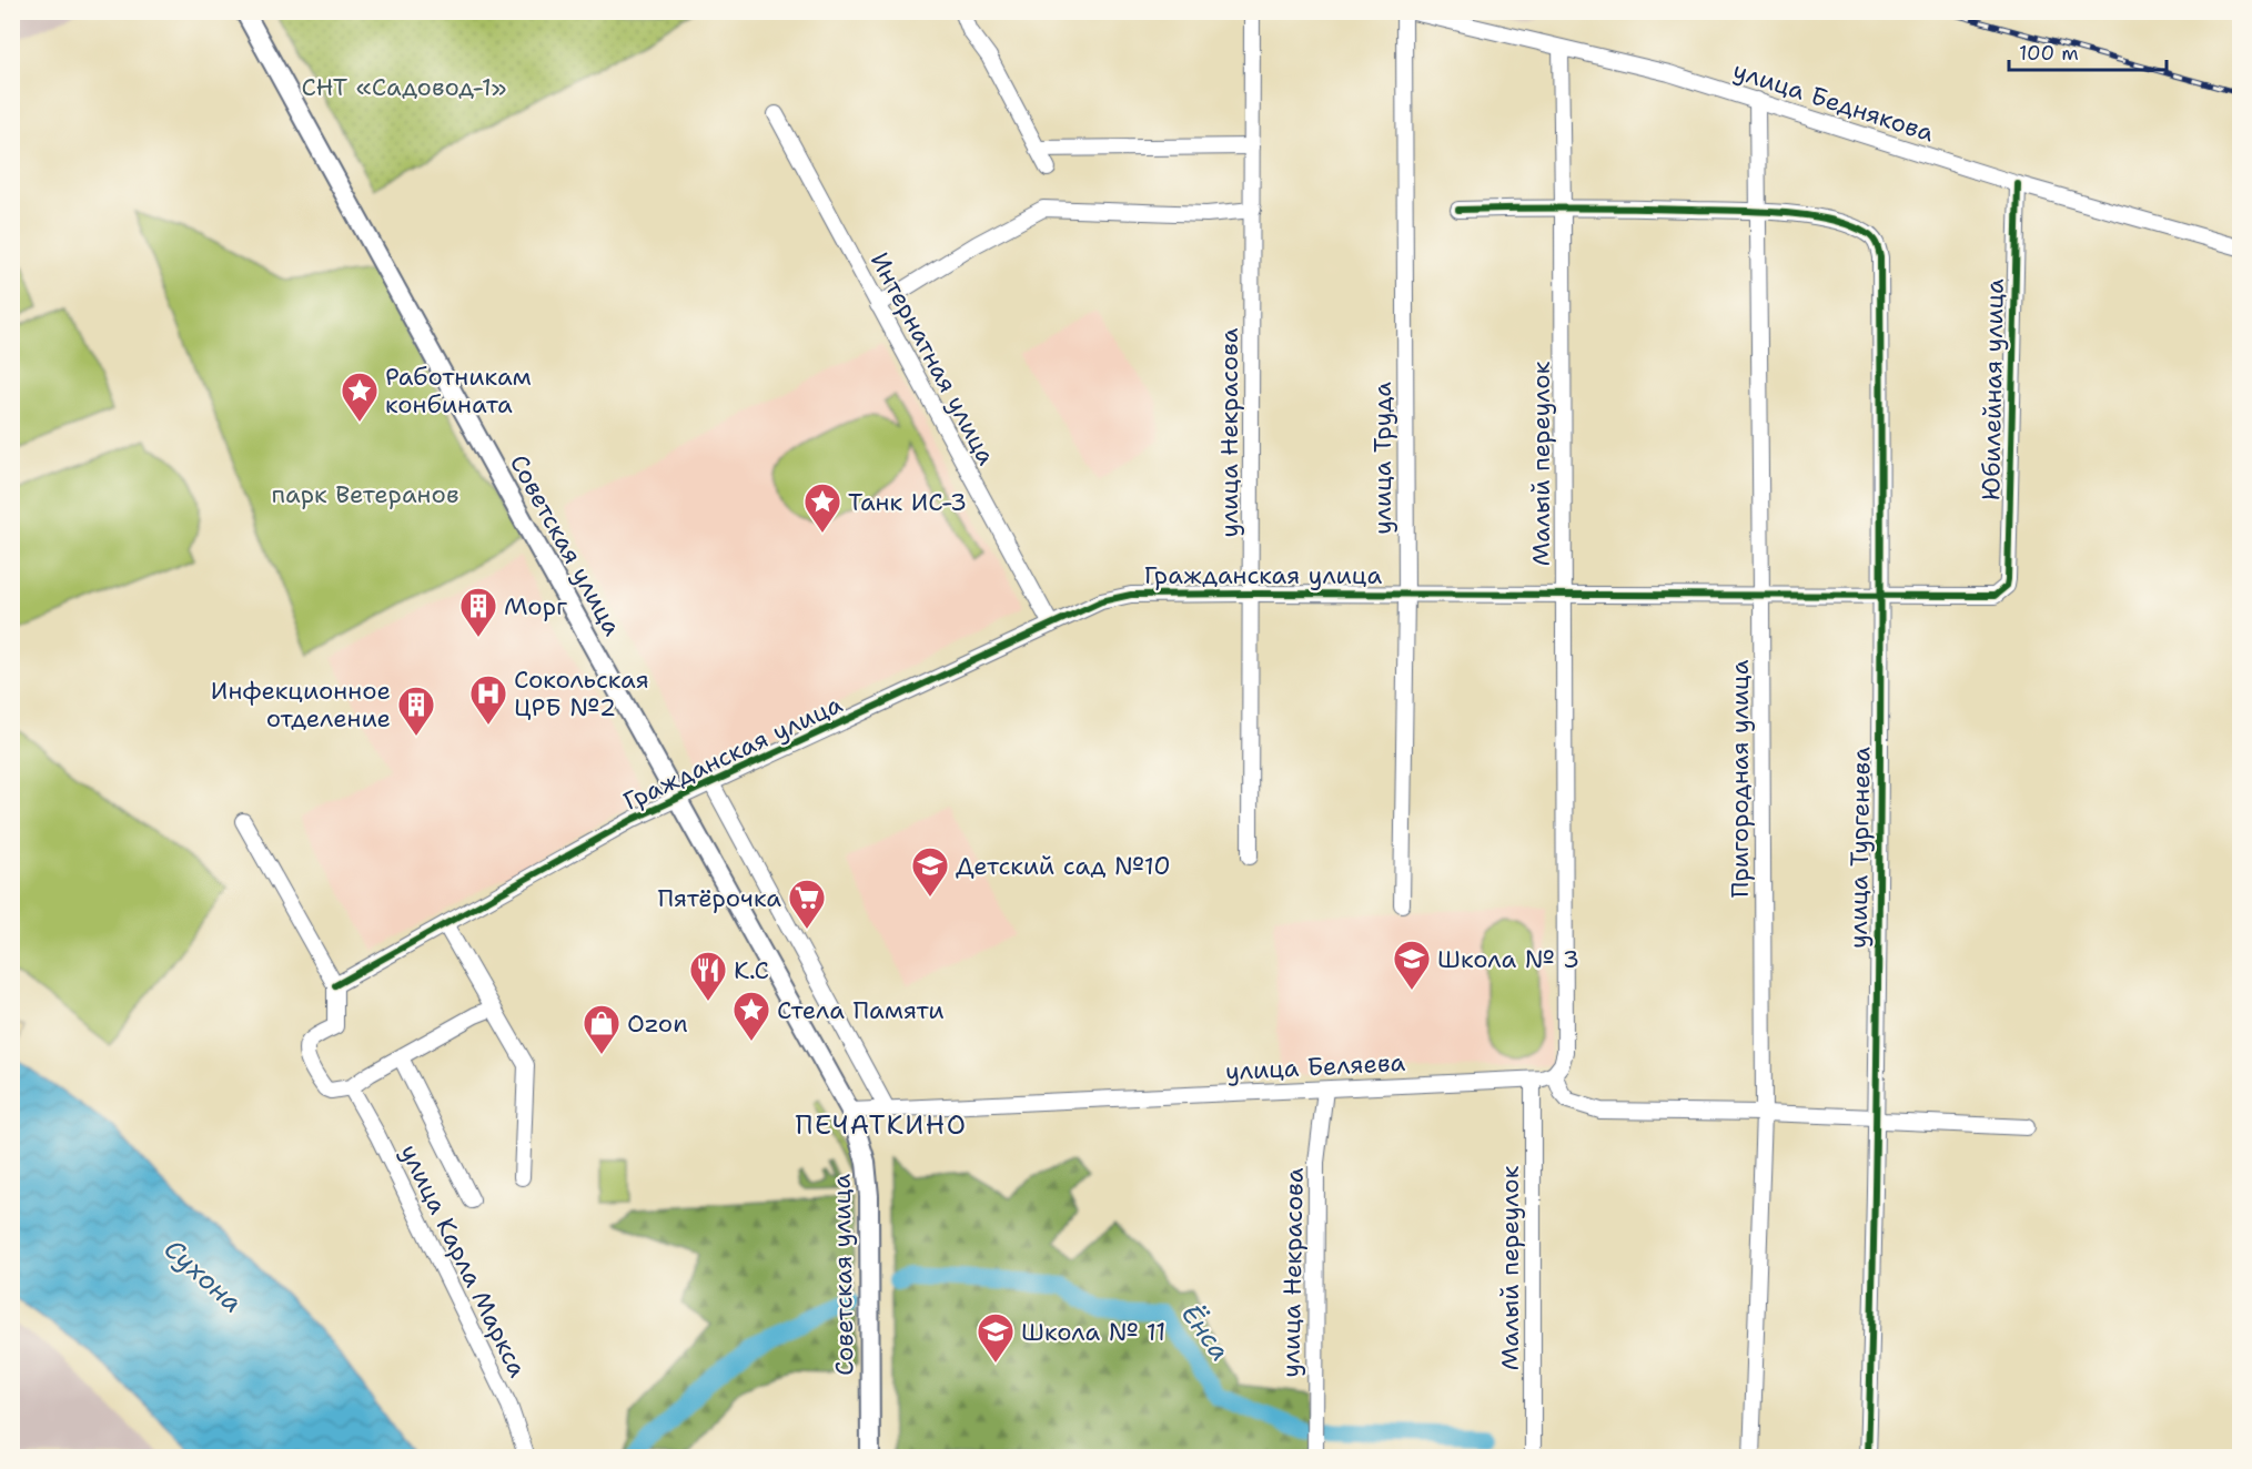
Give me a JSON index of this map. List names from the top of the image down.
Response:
{
  "streets": {
    "main road": ["Советская улица"],
    "street": [
      "улица Беднякова",
      "Интернатная улица",
      "Юбилейная улица",
      "улица Некрасова",
      "улица Труда",
      "Малый переулок",
      "Гражданская улица",
      "Пригородная улица",
      "улица Тургенева",
      "улица Беляева",
      "улица Карла Маркса"
    ]
  },
  "crossings": [
    ["улица Беднякова", "Юбилейная улица"],
    ["улица Беднякова", "улица Труда"],
    ["улица Беднякова", "Малый переулок"],
    ["улица Беднякова", "Пригородная улица"],
    ["Интернатная улица", "Гражданская улица"],
    ["Юбилейная улица", "Гражданская улица"],
    ["улица Некрасова", "Гражданская улица"],
    ["улица Некрасова", "улица Беляева"],
    ["улица Труда", "Гражданская улица"],
    ["Малый переулок", "Гражданская улица"],
    ["Малый переулок", "улица Беляева"],
    ["Советская улица", "Гражданская улица"],
    ["Советская улица", "улица Беляева"],
    ["Гражданская улица", "Пригородная улица"],
    ["Гражданская улица", "улица Тургенева"],
    ["Пригородная улица", "улица Тургенева"]
  ],
  "districts": ["ПЕЧАТКИНО"],
  "water": ["Сухона", "Ёнса"],
  "parks": ["СНТ «Садовод-1»", "парк Ветеранов"],
  "places": {
    "place": ["Работникам конбината", "Танк ИС-3", "Стела Памяти"],
    "building": ["Морг", "Инфекционное отделение"],
    "hospital": ["Сокольская ЦРБ №2"],
    "school or university": ["Детский сад №10", "Школа № 3", "Школа № 11"],
    "supermarket": ["Пятёрочка"],
    "restaurant": ["К.С"],
    "shop": ["Ozon"]
  },
  "scale_bar": "100 m"
}
